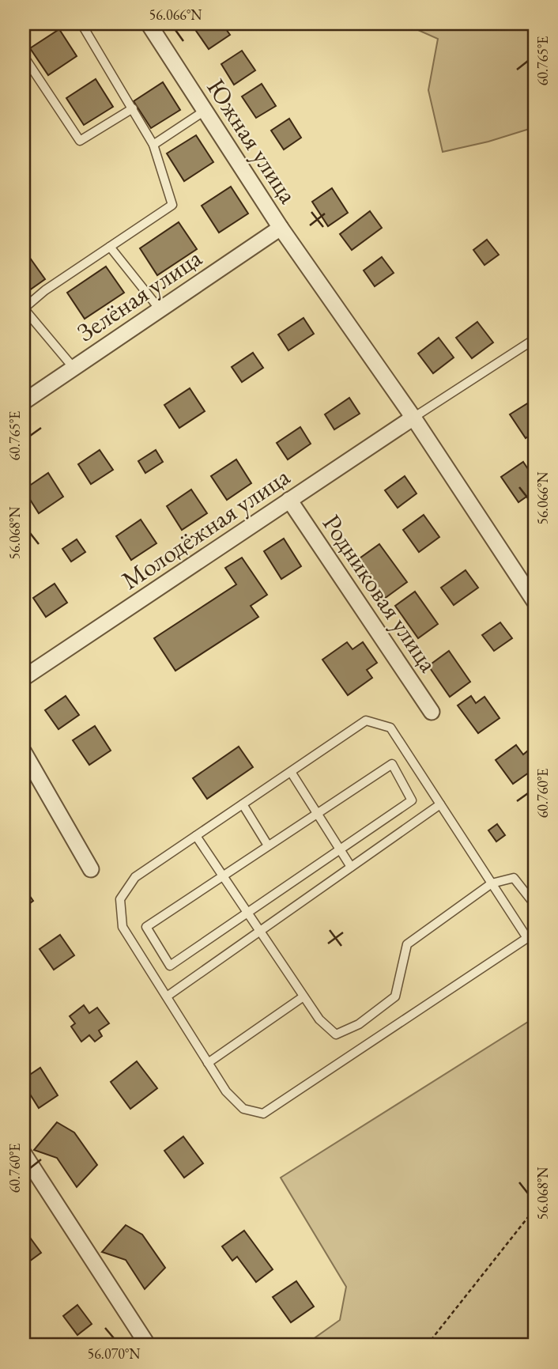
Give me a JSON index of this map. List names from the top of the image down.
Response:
{
  "streets": {
    "street": [
      "Южная улица",
      "Зелёная улица",
      "Молодёжная улица",
      "Родниковая улица"
    ]
  },
  "crossings": [
    ["Южная улица", "Зелёная улица"],
    ["Южная улица", "Молодёжная улица"],
    ["Молодёжная улица", "Родниковая улица"]
  ],
  "coordinates": [
    "56.066°N",
    "60.765°E",
    "56.068°N",
    "60.760°E",
    "56.070°N"
  ]
}
